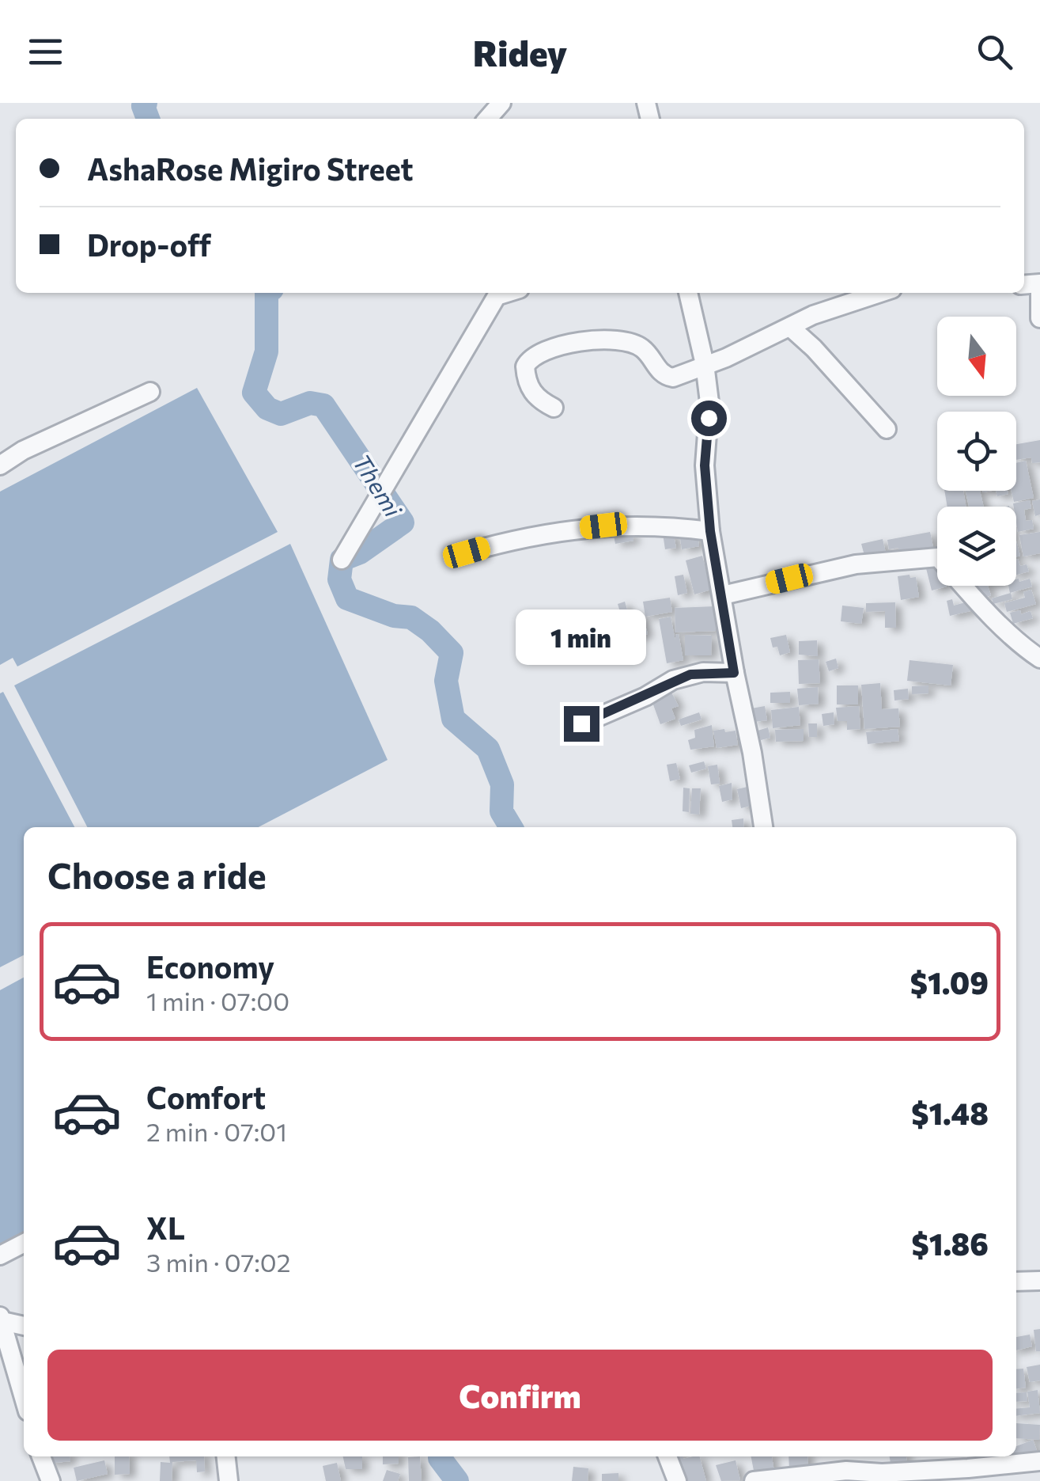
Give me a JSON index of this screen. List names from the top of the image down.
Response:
{
  "water": ["Themi"],
  "north": "bottom",
  "page": {
    "header": "Ridey",
    "banner": ["AshaRose Migiro Street", "Drop-off"],
    "bubble": "1 min",
    "heading": "Choose a ride",
    "list": [
      {
        "name": "Economy",
        "note": "1 min · 07:00",
        "value": "$1.09"
      },
      {
        "name": "Comfort",
        "note": "2 min · 07:01",
        "value": "$1.48"
      },
      {
        "name": "XL",
        "note": "3 min · 07:02",
        "value": "$1.86"
      }
    ],
    "buttons": "Confirm"
  }
}
